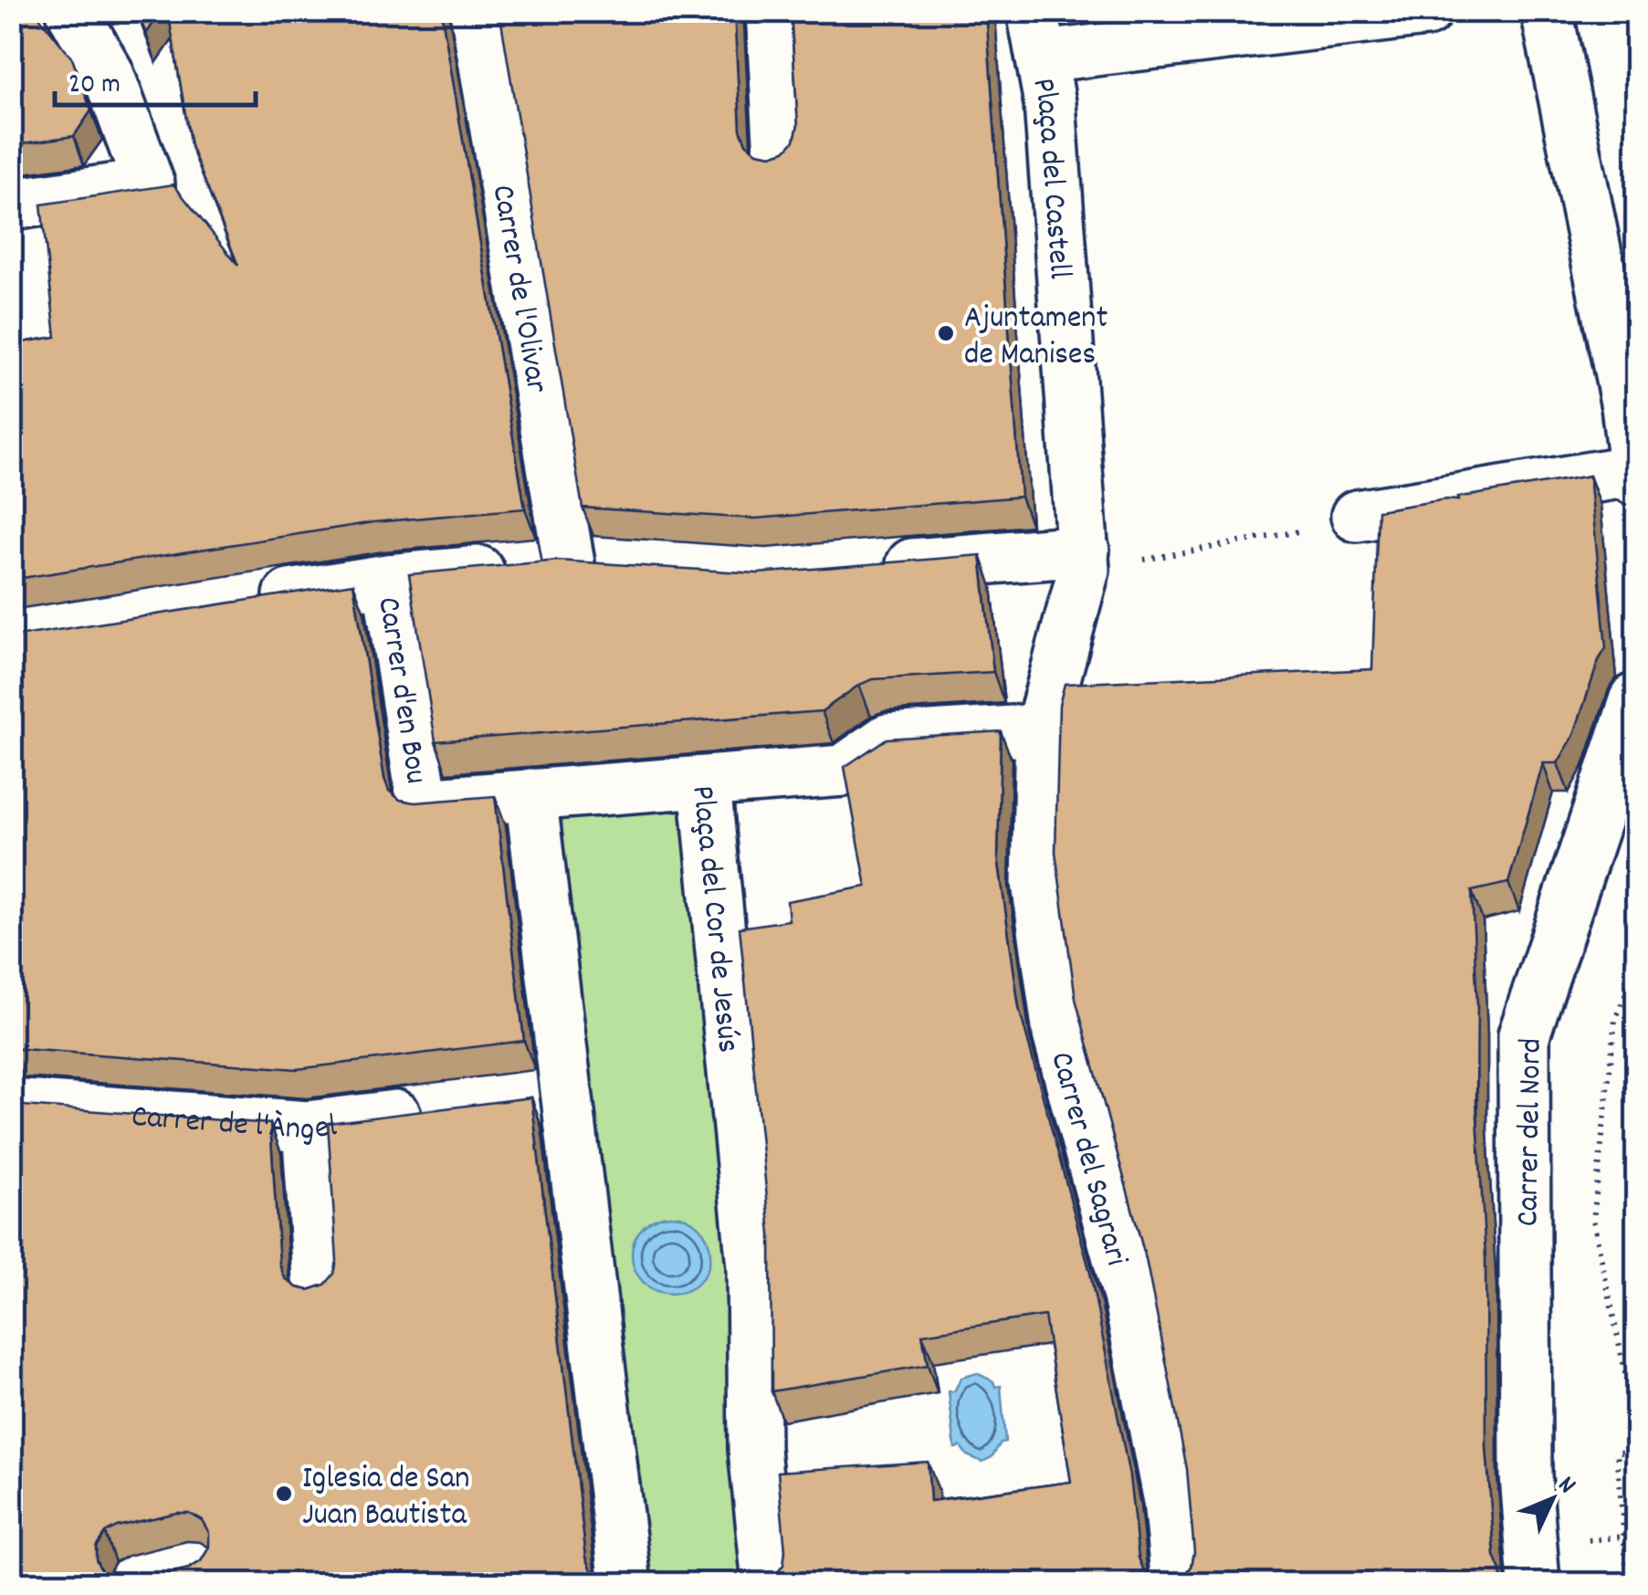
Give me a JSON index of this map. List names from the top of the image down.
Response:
{
  "streets": {
    "street": [
      "Plaça del Castell",
      "Carrer de l'Olivar",
      "Carrer d'en Bou",
      "Plaça del Cor de Jesús",
      "Carrer de l'Àngel",
      "Carrer del Nord",
      "Carrer del Sagrari"
    ]
  },
  "crossings": [
    ["Plaça del Castell", "Carrer del Sagrari"],
    ["Carrer d'en Bou", "Plaça del Cor de Jesús"]
  ],
  "places": ["Ajuntament de Manises", "Iglesia de San Juan Bautista"],
  "scale_bar": "20 m",
  "north": "top right"
}
